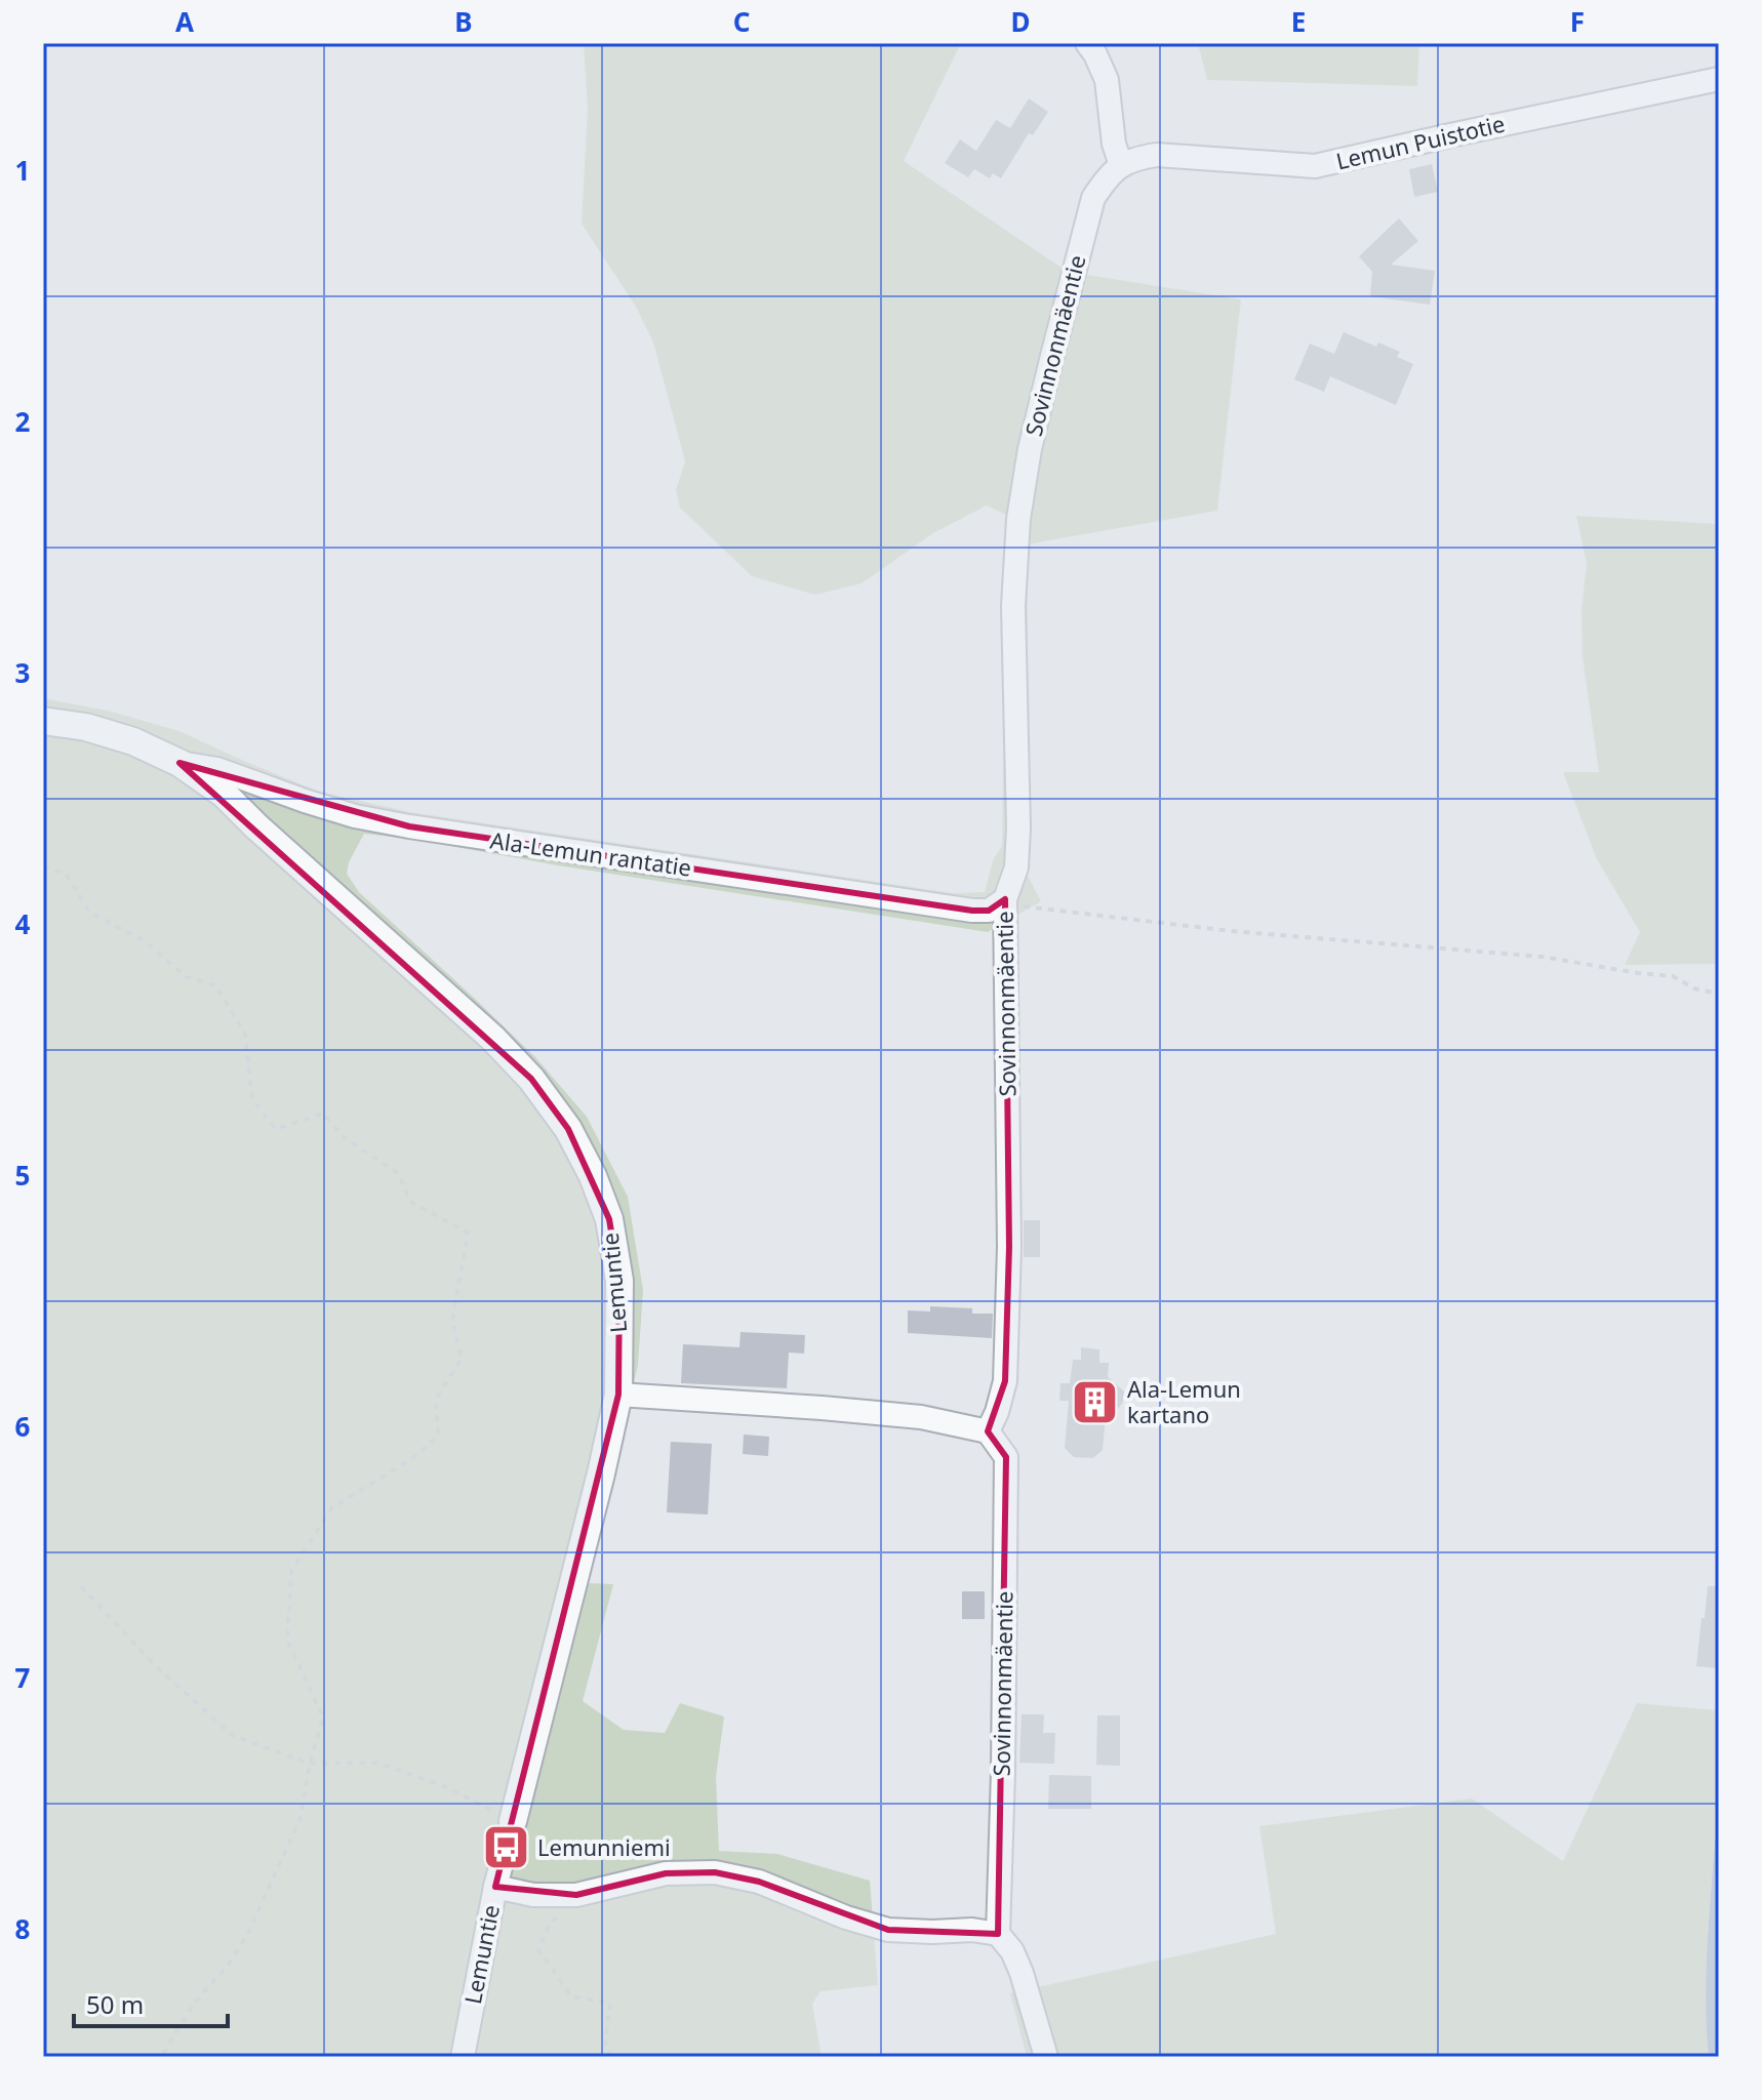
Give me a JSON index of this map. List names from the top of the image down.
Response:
{
  "streets": {
    "street": [
      "Lemun Puistotie",
      "Sovinnonmäentie",
      "Ala-Lemun rantatie",
      "Lemuntie"
    ]
  },
  "crossings": [
    ["Lemun Puistotie", "Sovinnonmäentie"],
    ["Sovinnonmäentie", "Ala-Lemun rantatie"],
    ["Ala-Lemun rantatie", "Lemuntie"]
  ],
  "places": {
    "building": ["Ala-Lemun kartano"],
    "bus stop": ["Lemunniemi"]
  },
  "scale_bar": "50 m",
  "grid": {
    "columns": [
      "A",
      "B",
      "C",
      "D",
      "E",
      "F"
    ],
    "rows": [
      "1",
      "2",
      "3",
      "4",
      "5",
      "6",
      "7",
      "8"
    ]
  }
}
